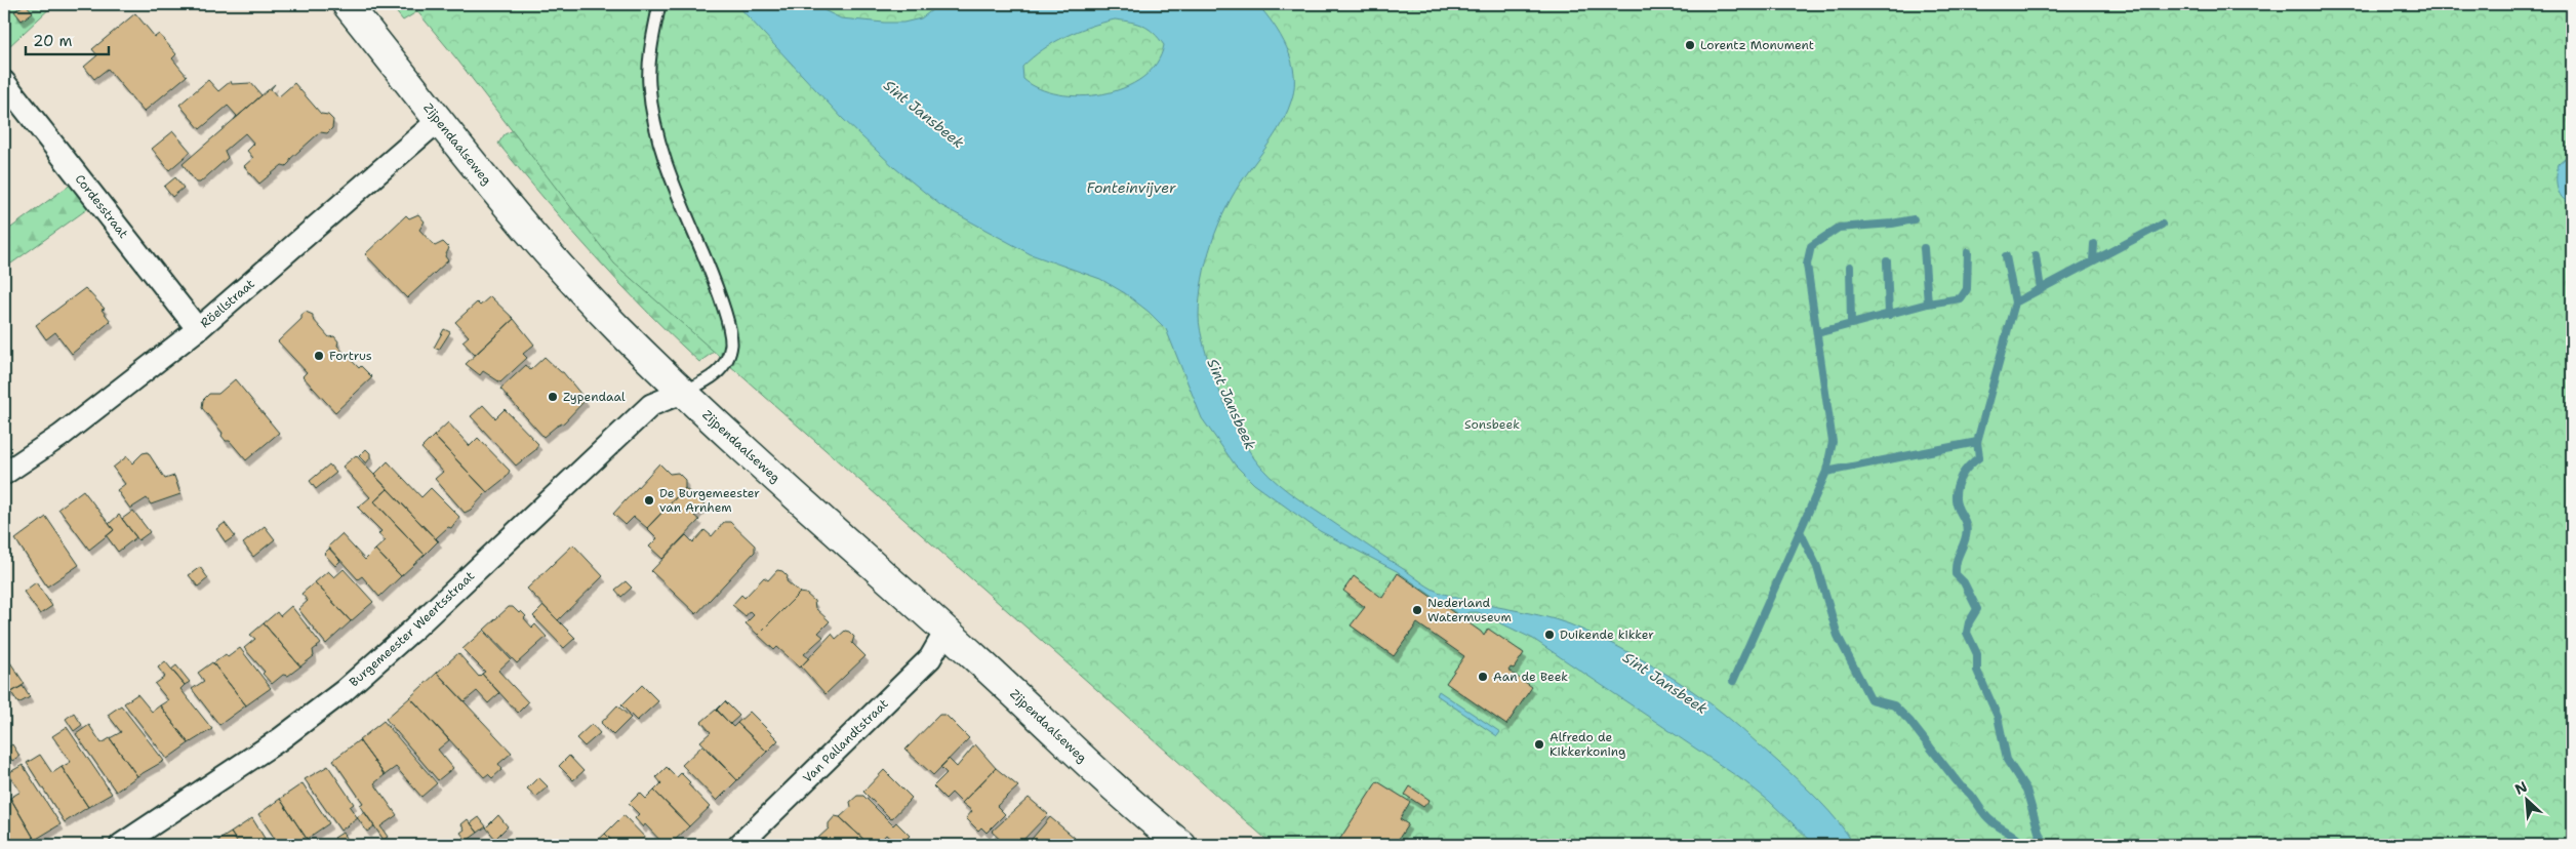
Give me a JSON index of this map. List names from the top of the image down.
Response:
{
  "streets": {
    "main road": ["Zijpendaalseweg"],
    "street": [
      "Cordesstraat",
      "Röellstraat",
      "Burgemeester Weertsstraat",
      "Van Pallandtstraat"
    ]
  },
  "crossings": [
    ["Zijpendaalseweg", "Röellstraat"],
    ["Zijpendaalseweg", "Burgemeester Weertsstraat"],
    ["Zijpendaalseweg", "Van Pallandtstraat"],
    ["Cordesstraat", "Röellstraat"]
  ],
  "water": ["Sint Jansbeek", "Fonteinvijver"],
  "parks": ["Sonsbeek"],
  "places": [
    "Lorentz Monument",
    "Fortrus",
    "Zypendaal",
    "De Burgemeester van Arnhem",
    "Nederland Watermuseum",
    "Duikende kikker",
    "Aan de Beek",
    "Alfredo de Kikkerkoning"
  ],
  "scale_bar": "20 m",
  "north": "top left"
}
